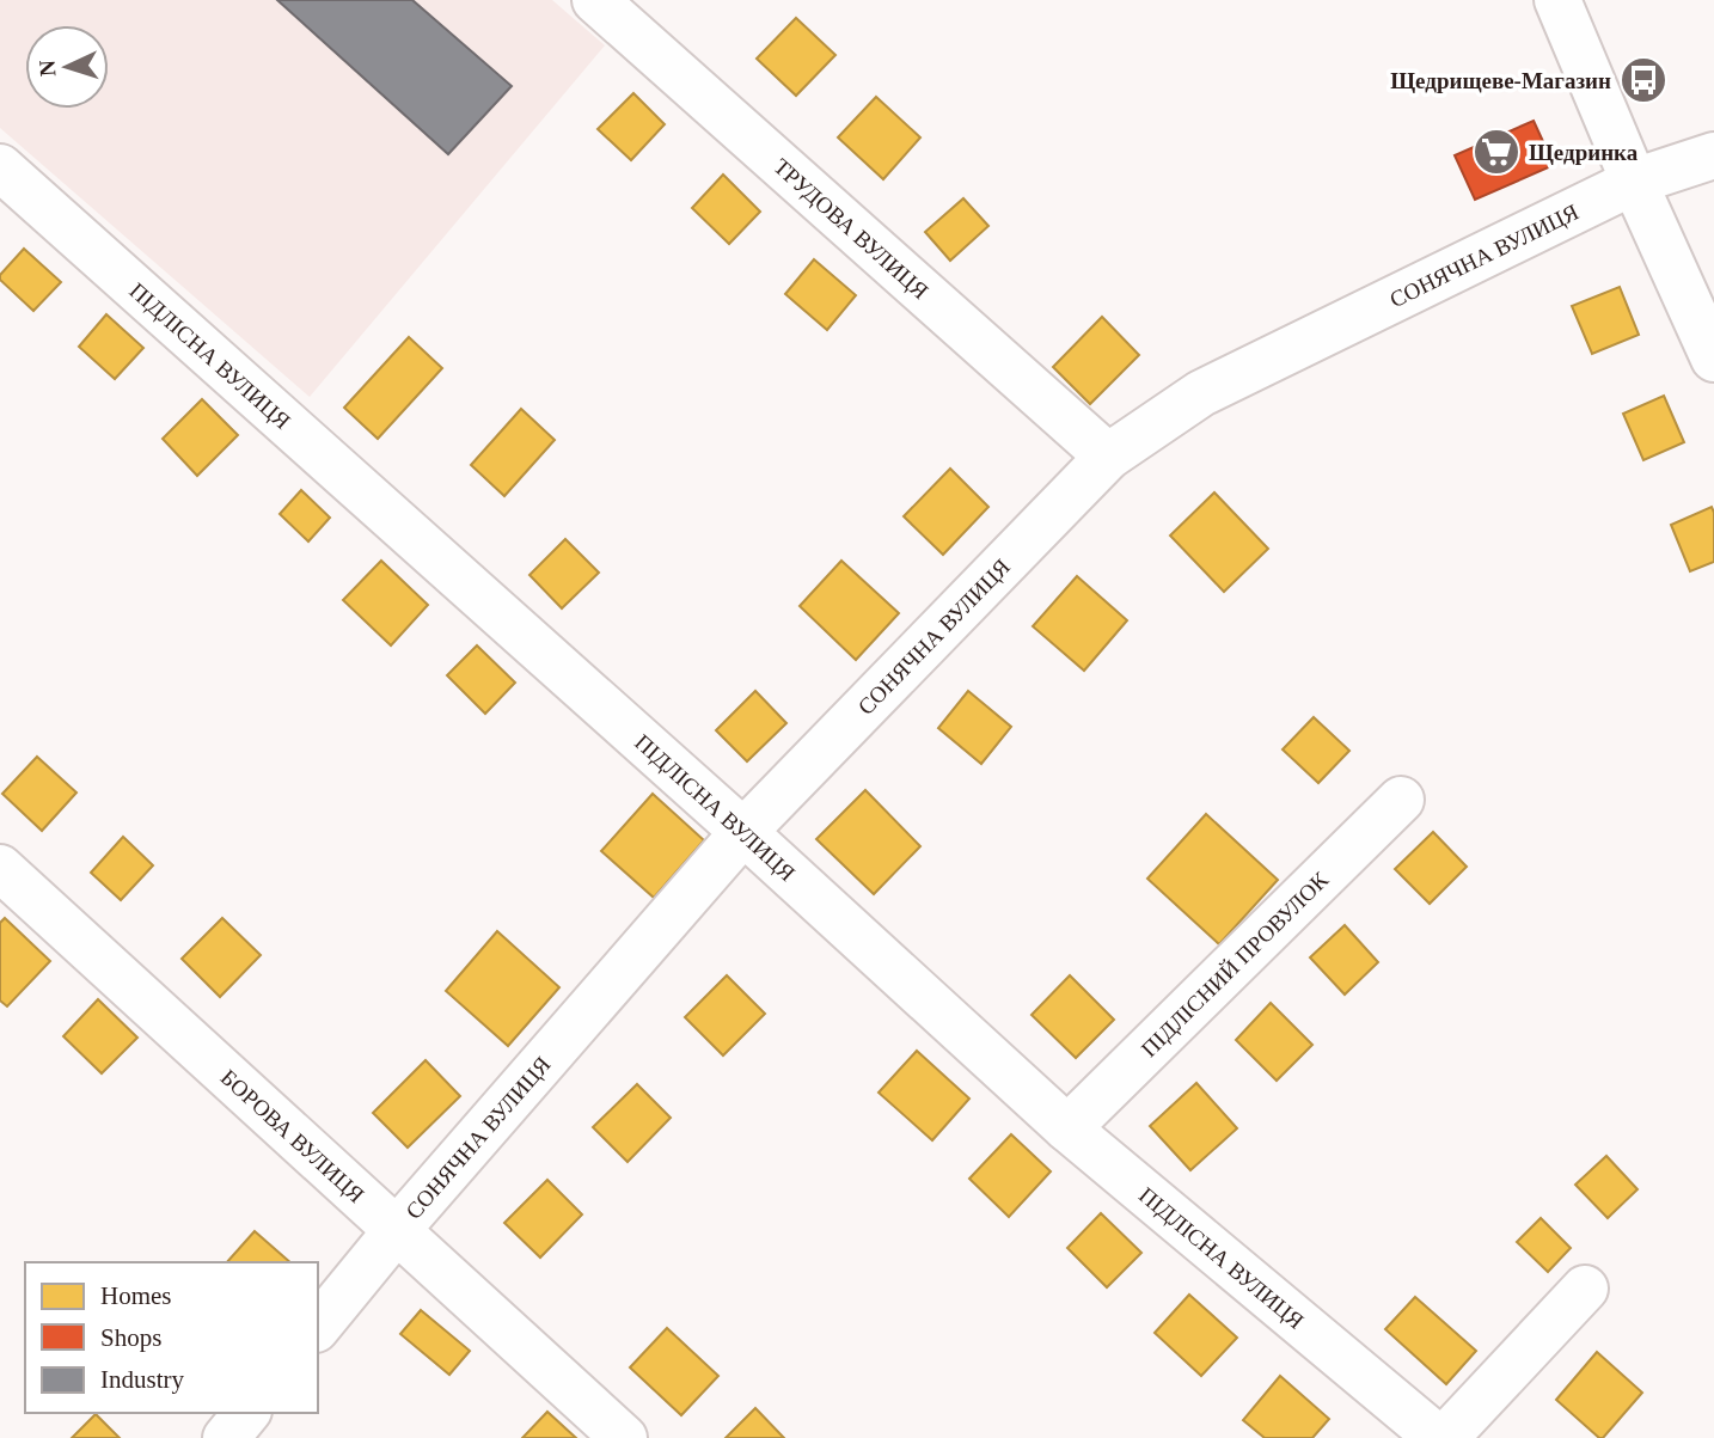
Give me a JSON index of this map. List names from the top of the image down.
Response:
{
  "streets": {
    "street": [
      "ТРУДОВА ВУЛИЦЯ",
      "СОНЯЧНА ВУЛИЦЯ",
      "ПІДЛІСНА ВУЛИЦЯ",
      "ПІДЛІСНИЙ ПРОВУЛОК",
      "БОРОВА ВУЛИЦЯ"
    ]
  },
  "crossings": [
    ["ТРУДОВА ВУЛИЦЯ", "СОНЯЧНА ВУЛИЦЯ"],
    ["СОНЯЧНА ВУЛИЦЯ", "ПІДЛІСНА ВУЛИЦЯ"],
    ["СОНЯЧНА ВУЛИЦЯ", "БОРОВА ВУЛИЦЯ"],
    ["ПІДЛІСНА ВУЛИЦЯ", "ПІДЛІСНИЙ ПРОВУЛОК"]
  ],
  "places": {
    "bus stop": ["Щедрищеве-Магазин"],
    "supermarket": ["Щедринка"]
  },
  "legend": ["Homes", "Shops", "Industry"],
  "north": "left"
}
